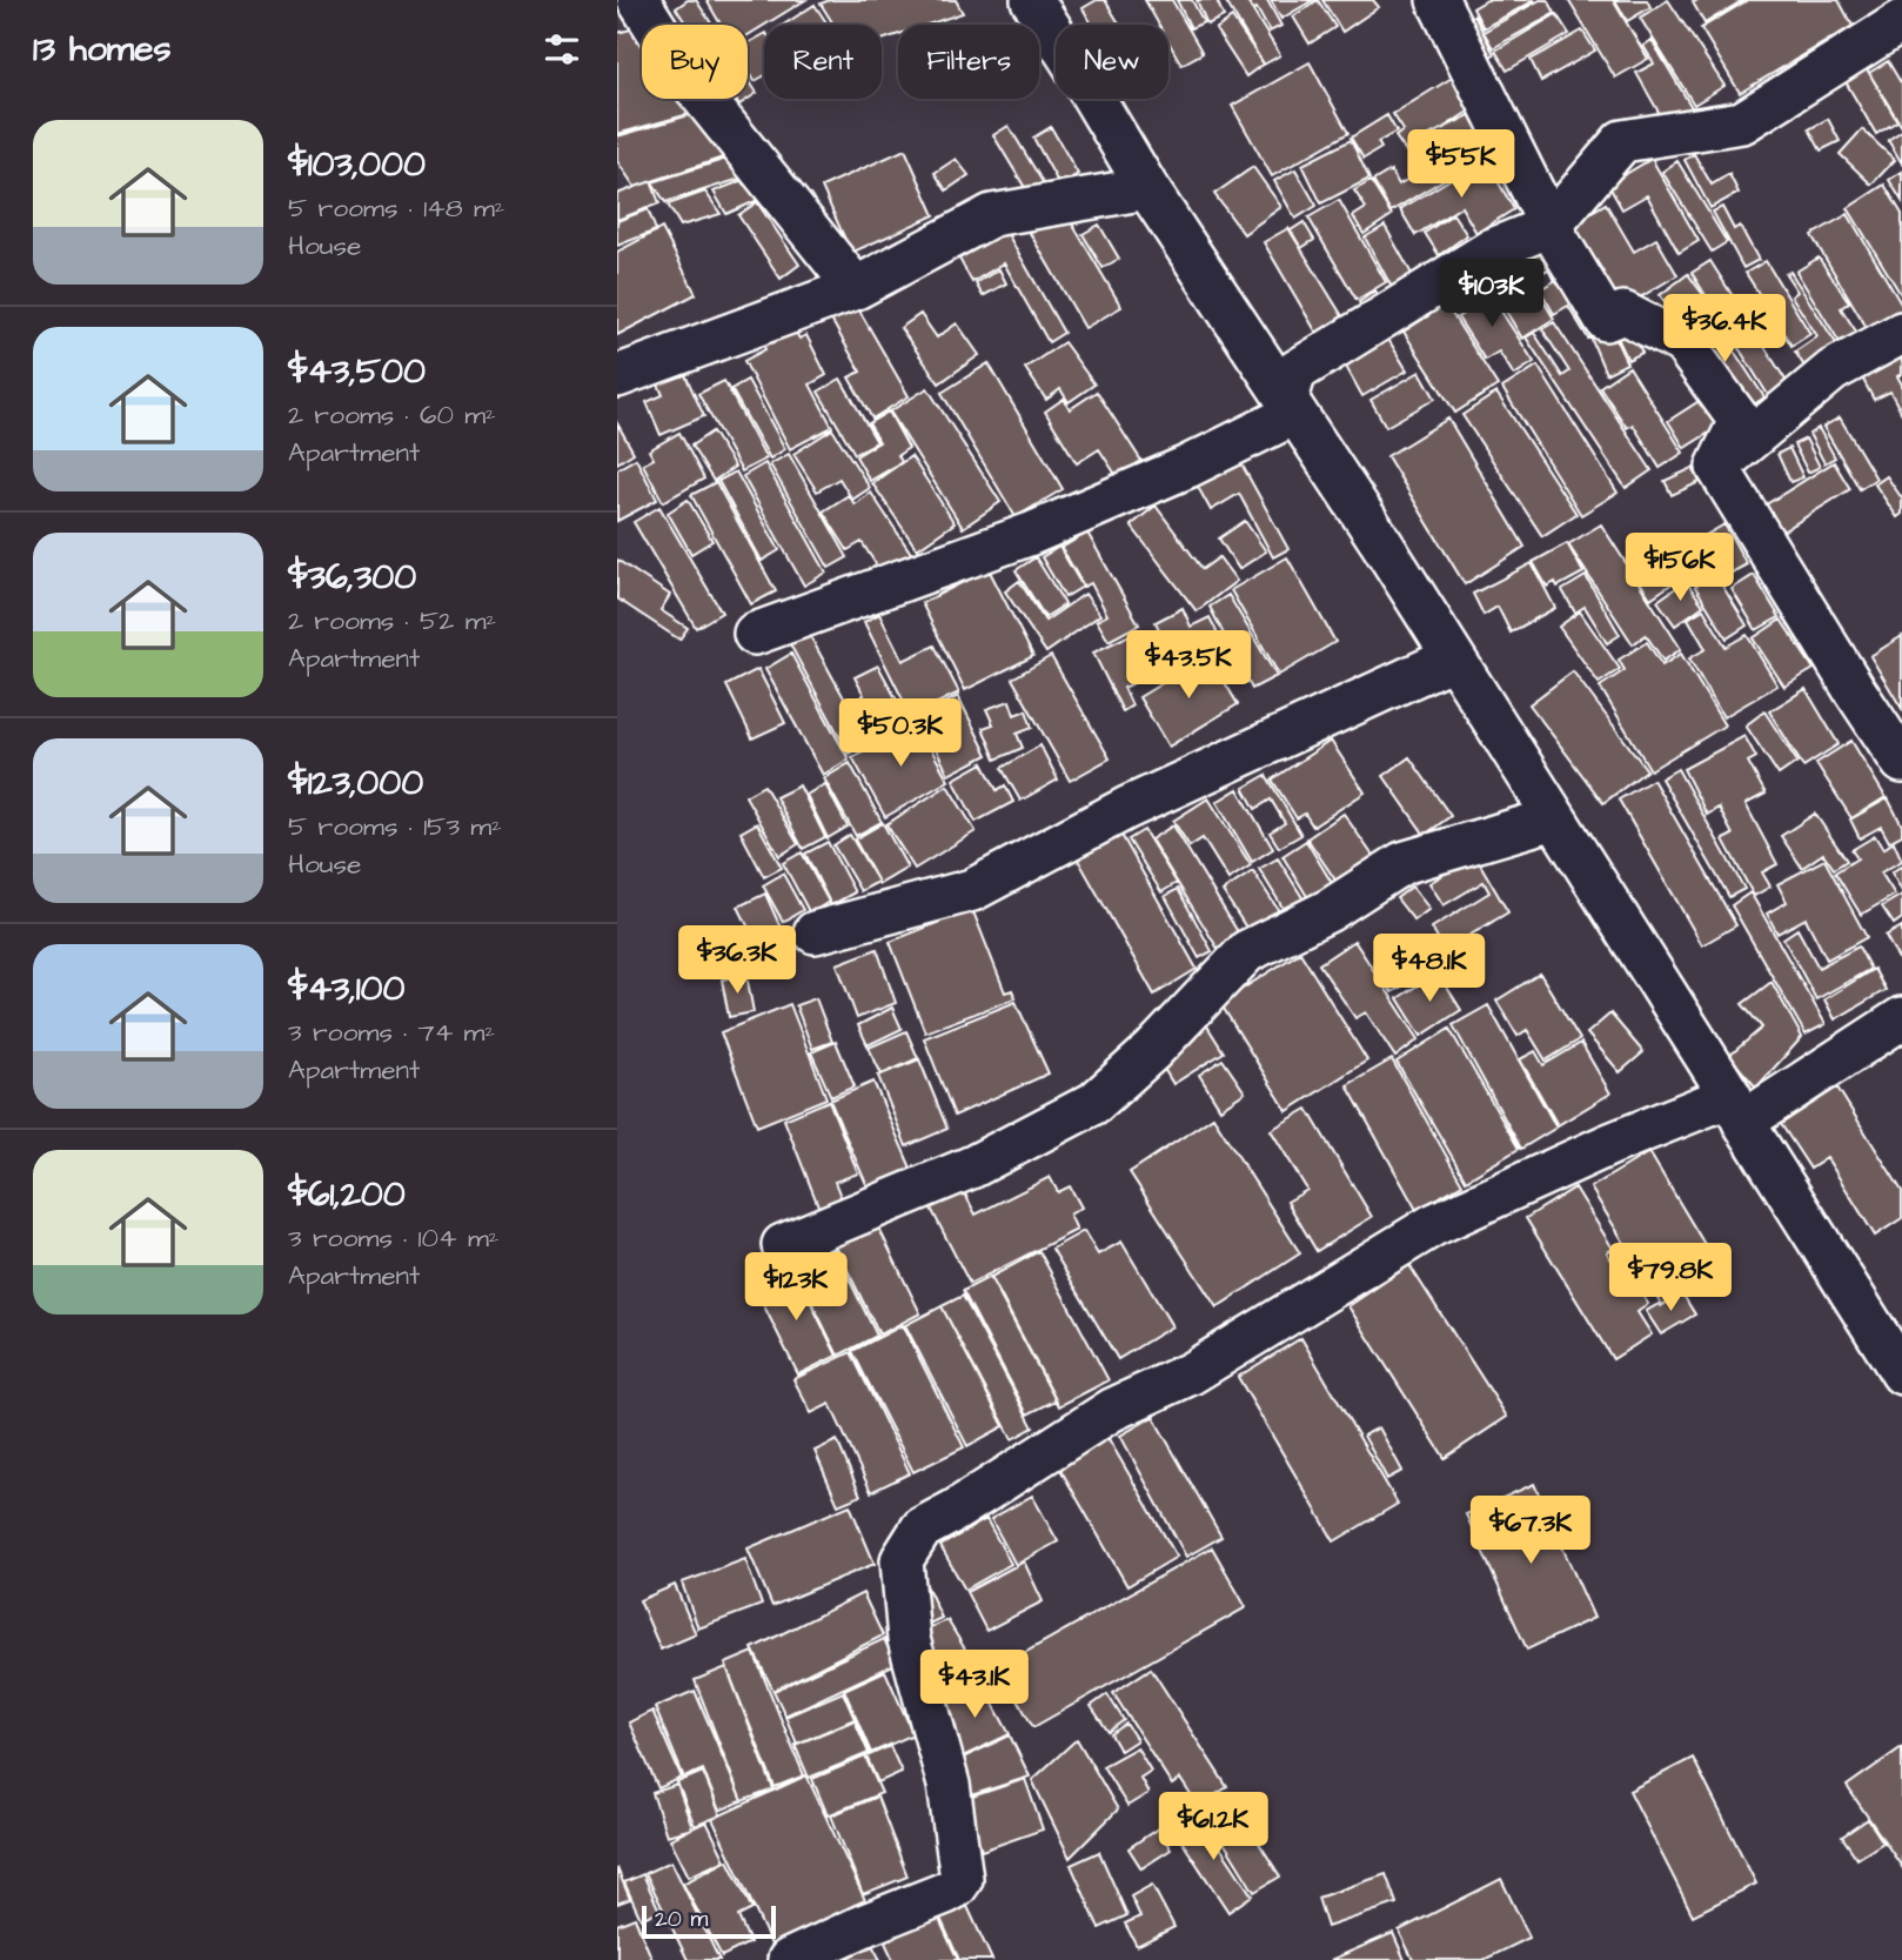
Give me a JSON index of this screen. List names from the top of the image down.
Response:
{
  "scale_bar": "20 m",
  "page": {
    "heading": "13 homes",
    "chip": [
      "Buy",
      "Rent",
      "Filters",
      "New"
    ],
    "list": [
      {
        "name": "$103,000",
        "note": "5 rooms · 148 m² · House"
      },
      {
        "name": "$43,500",
        "note": "2 rooms · 60 m² · Apartment"
      },
      {
        "name": "$36,300",
        "note": "2 rooms · 52 m² · Apartment"
      },
      {
        "name": "$123,000",
        "note": "5 rooms · 153 m² · House"
      },
      {
        "name": "$43,100",
        "note": "3 rooms · 74 m² · Apartment"
      },
      {
        "name": "$61,200",
        "note": "3 rooms · 104 m² · Apartment"
      }
    ],
    "price": [
      "$55K",
      "$103K",
      "$36.4K",
      "$156K",
      "$43.5K",
      "$50.3K",
      "$36.3K",
      "$48.1K",
      "$79.8K",
      "$123K",
      "$67.3K",
      "$43.1K",
      "$61.2K"
    ],
    "scale": "20 m"
  }
}
